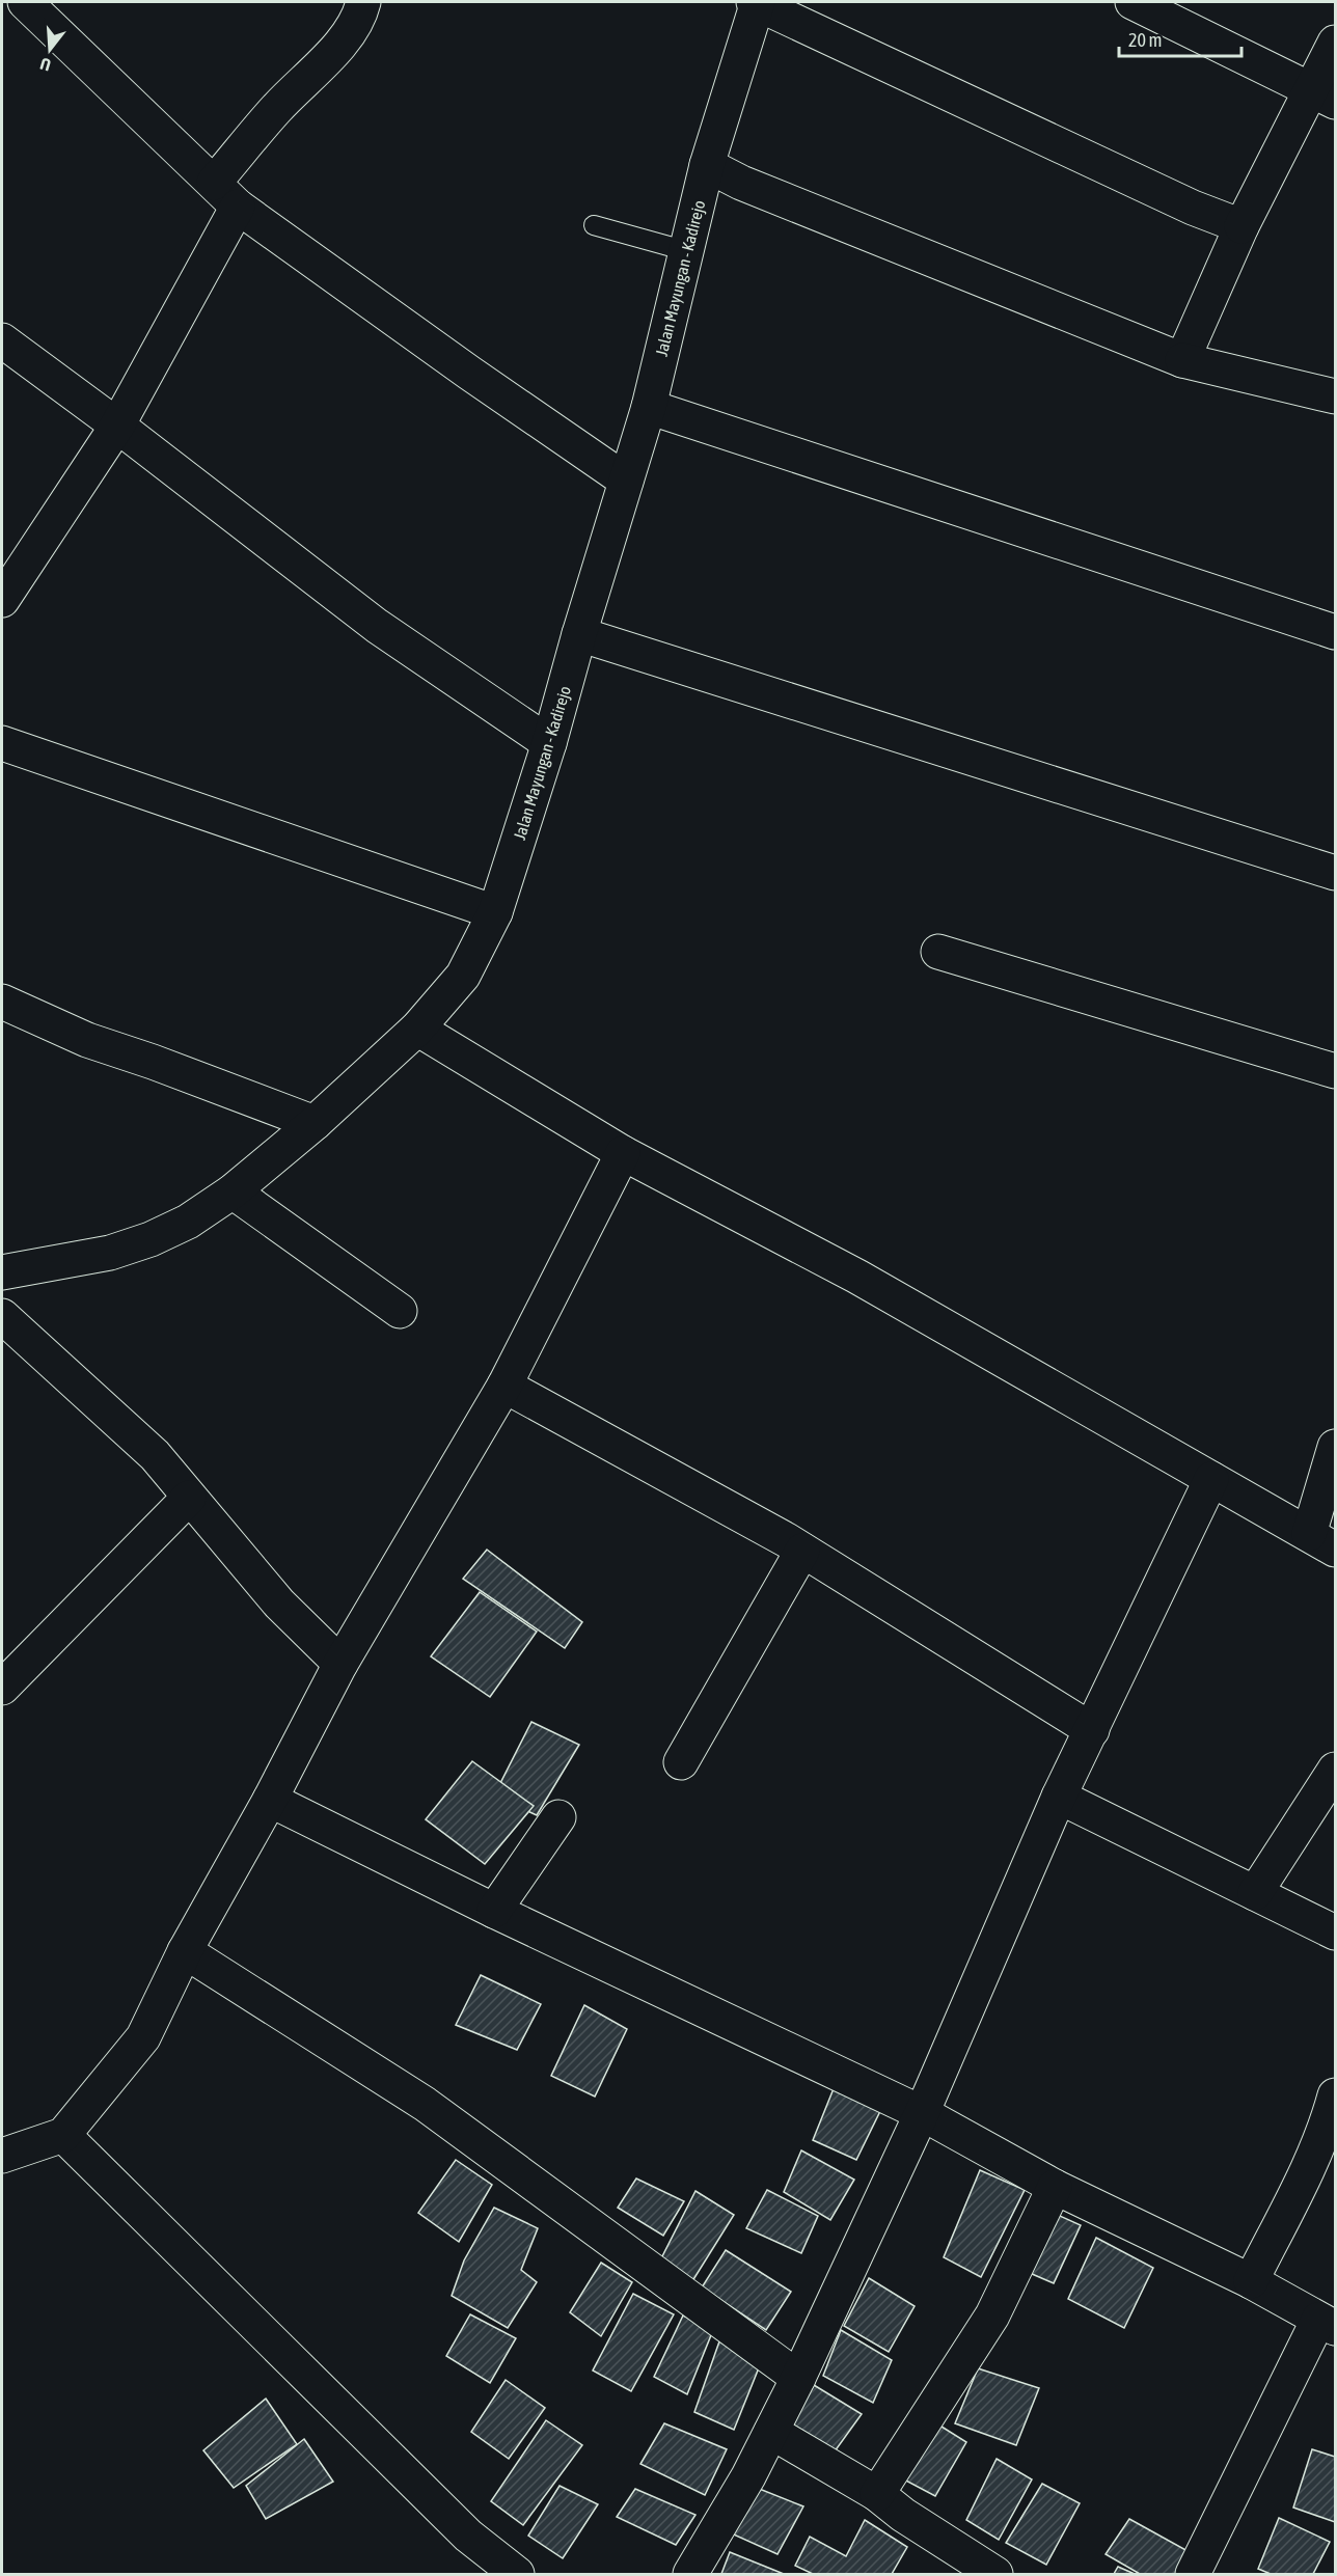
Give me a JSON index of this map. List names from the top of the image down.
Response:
{
  "streets": {
    "street": ["Jalan Mayungan - Kadirejo"]
  },
  "scale_bar": "20 m",
  "north": "bottom"
}
